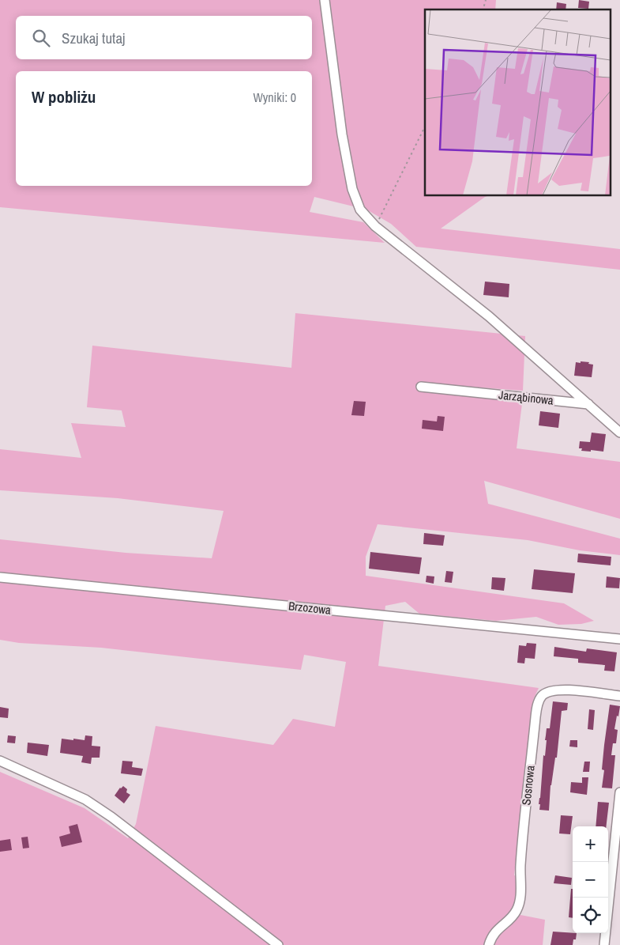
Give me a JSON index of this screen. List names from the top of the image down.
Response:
{
  "streets": {
    "street": ["Jarząbinowa", "Brzozowa", "Sosnowa"]
  },
  "page": {
    "search": "Szukaj tutaj",
    "heading": ["W pobliżu", "Wyniki: 0"],
    "map_buttons": ["+", "−"]
  }
}
